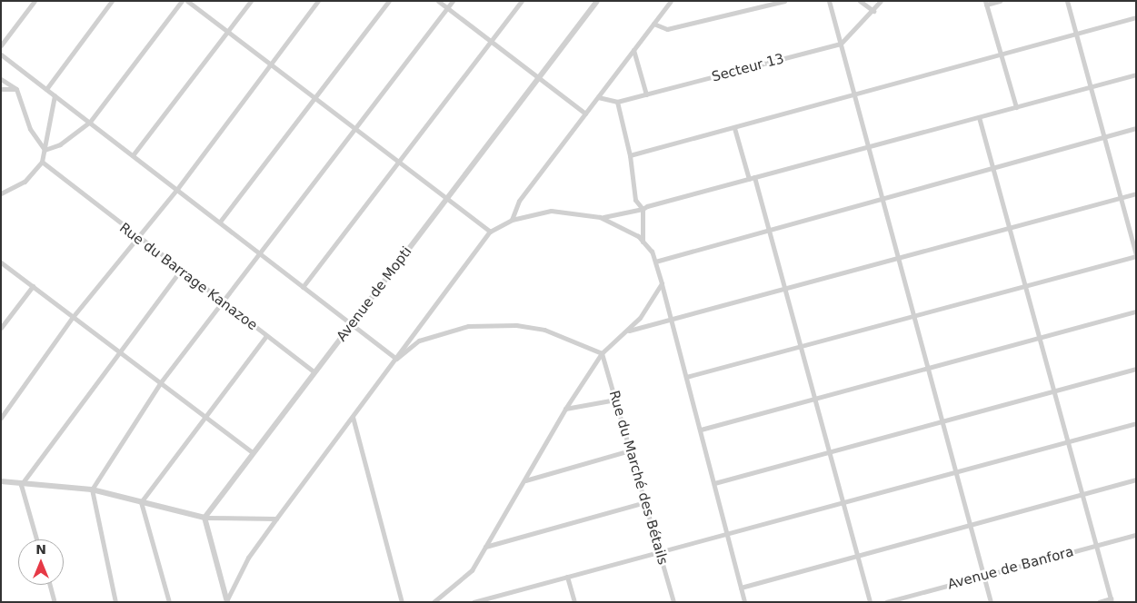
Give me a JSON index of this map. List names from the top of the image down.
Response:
{
  "streets": {
    "street": [
      "Secteur 13",
      "Rue du Barrage Kanazoe",
      "Avenue de Mopti",
      "Rue du Marché des Bétails",
      "Avenue de Banfora"
    ]
  },
  "crossings": [
    ["Rue du Barrage Kanazoe", "Avenue de Mopti"]
  ],
  "north": "top"
}
